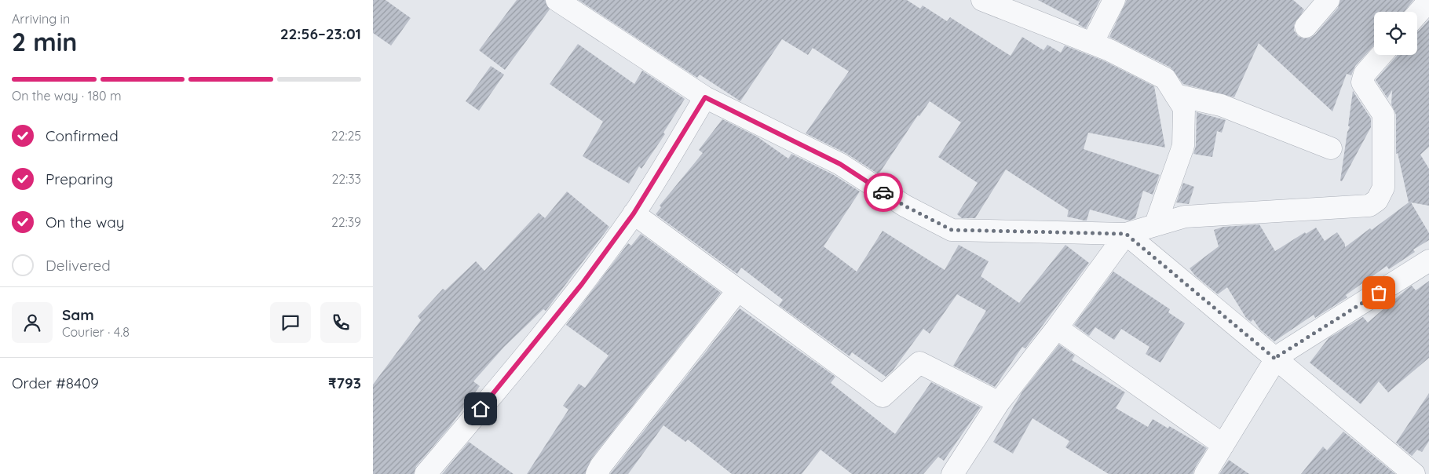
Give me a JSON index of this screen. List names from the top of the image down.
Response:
{
  "page": {
    "heading": ["2 min", "Arriving in", "22:56–23:01"],
    "panel": [
      "Sam",
      "Courier · 4.8",
      "Order #8409",
      "₹793"
    ],
    "bar": "On the way · 180 m",
    "list": [
      ["Confirmed", "22:25"],
      ["Preparing", "22:33"],
      ["On the way", "22:39"],
      "Delivered"
    ]
  }
}
